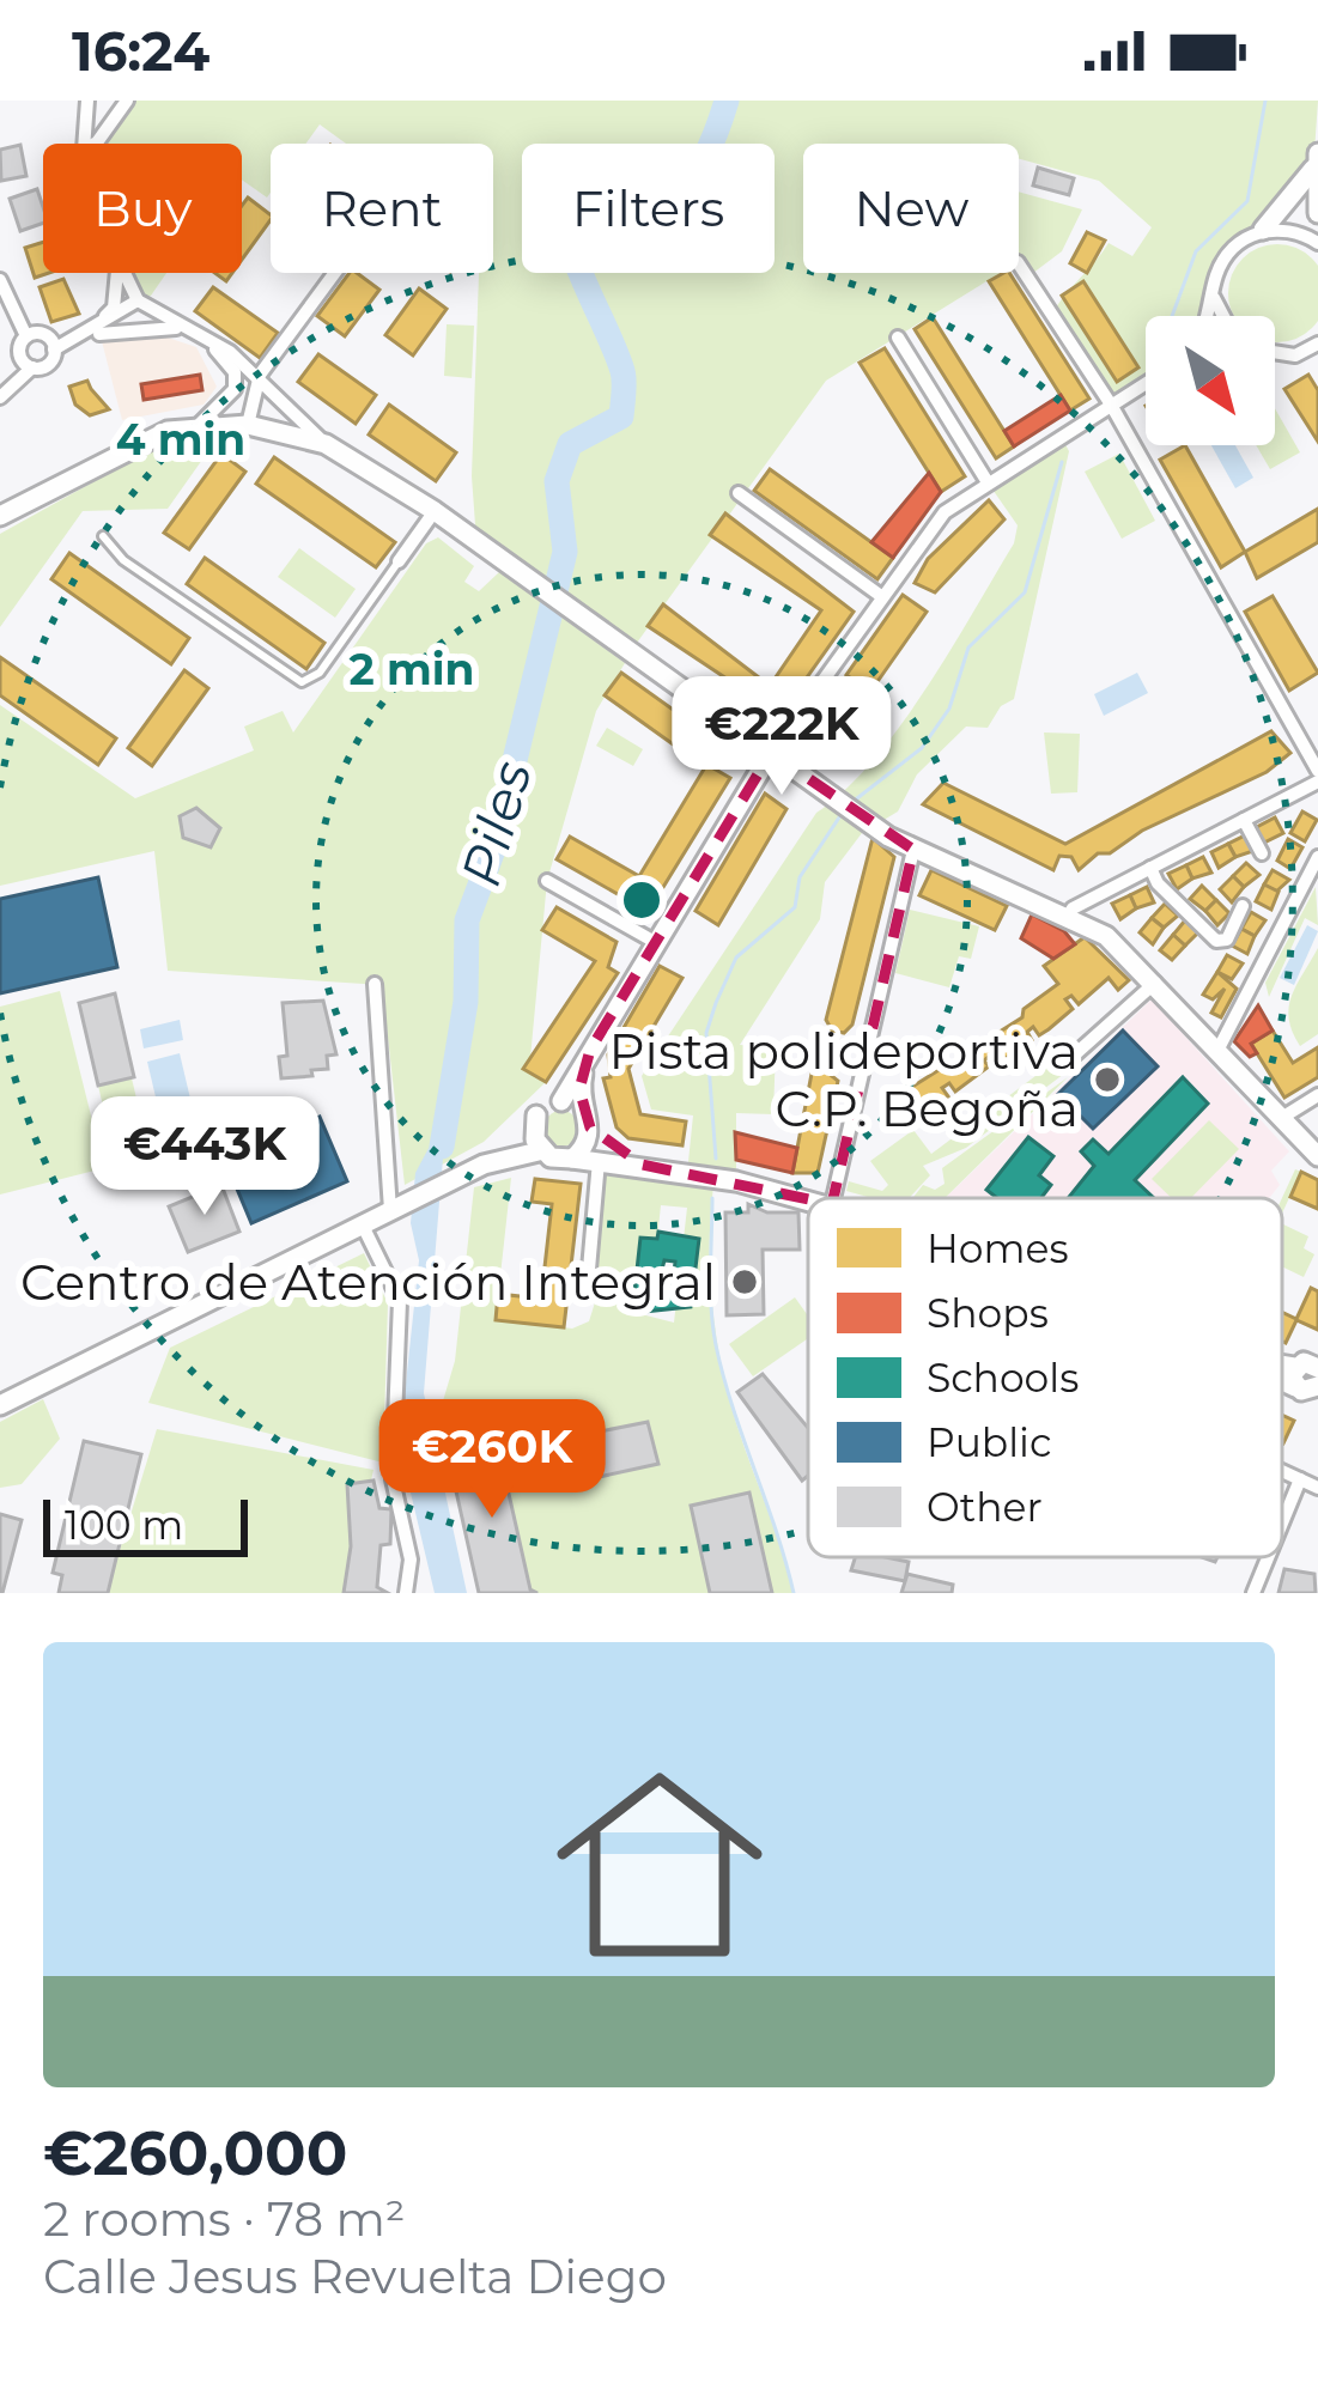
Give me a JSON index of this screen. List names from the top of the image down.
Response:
{
  "water": ["Piles"],
  "places": ["Pista polideportiva C.P. Begoña", "Centro de Atención Integral"],
  "legend": [
    "Homes",
    "Shops",
    "Schools",
    "Public",
    "Other"
  ],
  "scale_bar": "100 m",
  "north": "bottom right",
  "page": {
    "status": "16:24",
    "chip": [
      "Buy",
      "Rent",
      "Filters",
      "New"
    ],
    "price": ["€222K", "€443K", "€260K"],
    "scale": "100 m",
    "list": [
      {
        "name": "€260,000",
        "note": "2 rooms · 78 m² · Calle Jesus Revuelta Diego"
      }
    ]
  },
  "rings": ["4 min", "2 min"]
}
